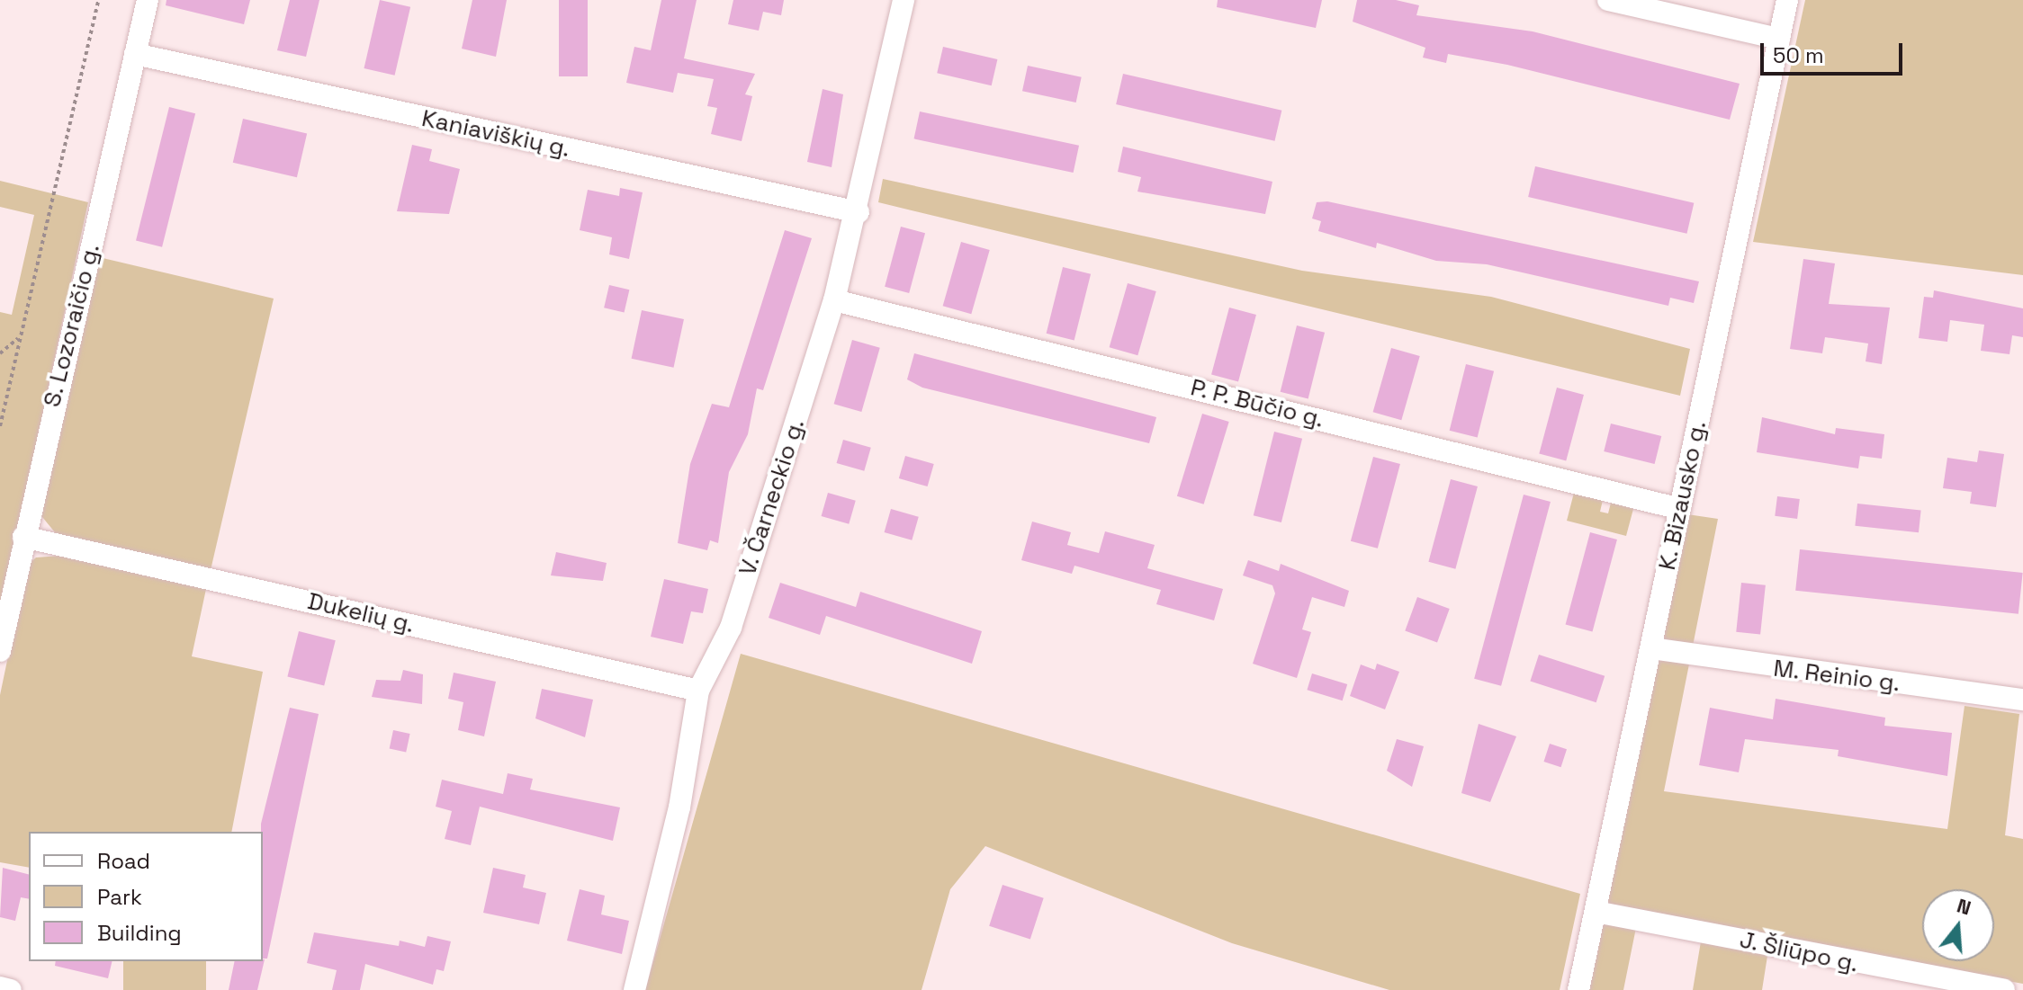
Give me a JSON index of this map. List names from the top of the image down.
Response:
{
  "streets": {
    "street": [
      "Kaniaviškių g.",
      "S. Lozoraičio g.",
      "P. P. Būčio g.",
      "K. Bizausko g.",
      "V. Čarneckio g.",
      "Dukelių g.",
      "M. Reinio g.",
      "J. Šliūpo g."
    ]
  },
  "crossings": [
    ["Kaniaviškių g.", "S. Lozoraičio g."],
    ["Kaniaviškių g.", "V. Čarneckio g."],
    ["S. Lozoraičio g.", "Dukelių g."],
    ["P. P. Būčio g.", "K. Bizausko g."],
    ["P. P. Būčio g.", "V. Čarneckio g."],
    ["K. Bizausko g.", "M. Reinio g."],
    ["K. Bizausko g.", "J. Šliūpo g."],
    ["V. Čarneckio g.", "Dukelių g."]
  ],
  "legend": ["Road", "Park", "Building"],
  "scale_bar": "50 m",
  "north": "top"
}
